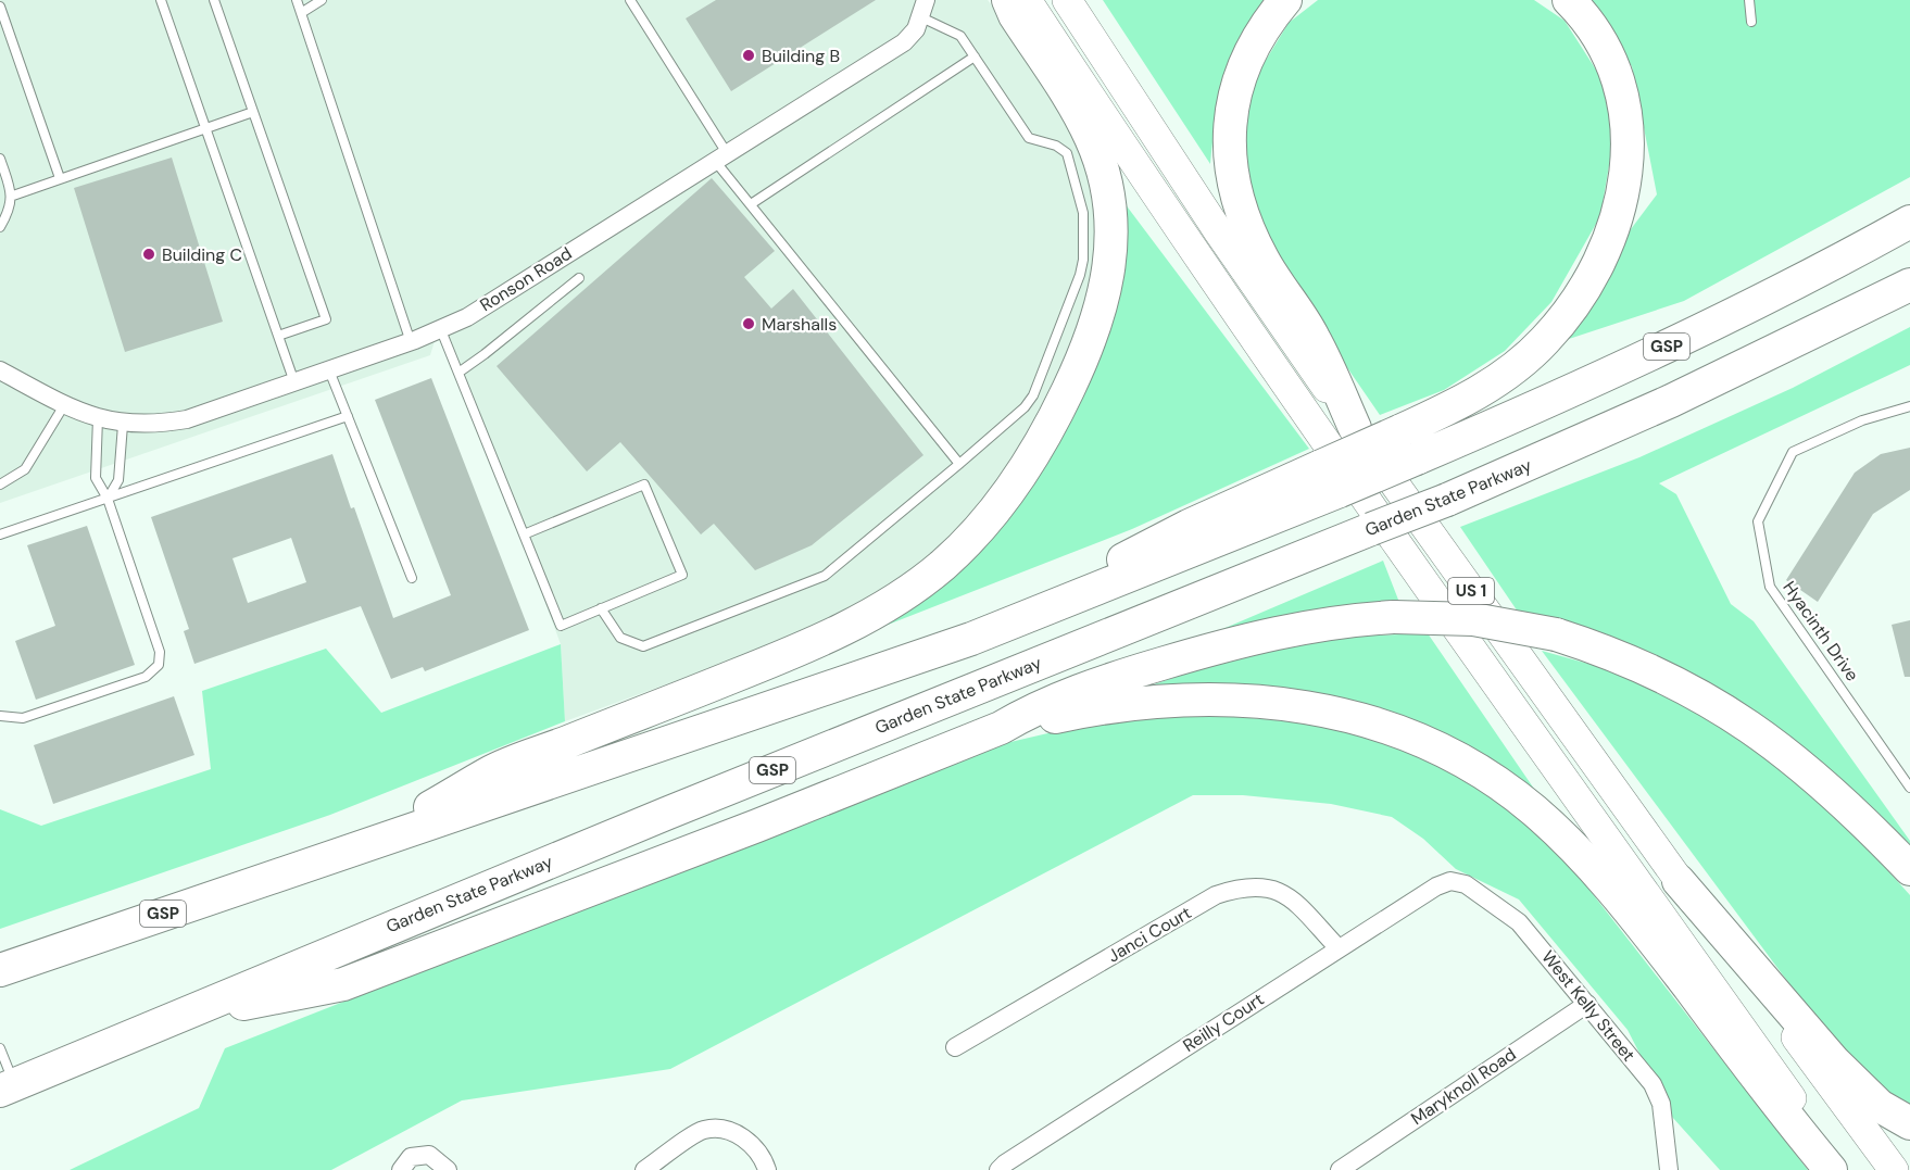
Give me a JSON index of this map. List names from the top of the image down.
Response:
{
  "streets": {
    "highway": ["GSP", "Garden State Parkway", "US 1"],
    "street": [
      "Ronson Road",
      "Janci Court",
      "West Kelly Street",
      "Reilly Court",
      "Maryknoll Road"
    ],
    "lane": ["Hyacinth Drive"]
  },
  "crossings": [
    ["Janci Court", "Reilly Court"],
    ["West Kelly Street", "Reilly Court"],
    ["West Kelly Street", "Maryknoll Road"]
  ],
  "places": ["Building B", "Building C", "Marshalls"]
}
